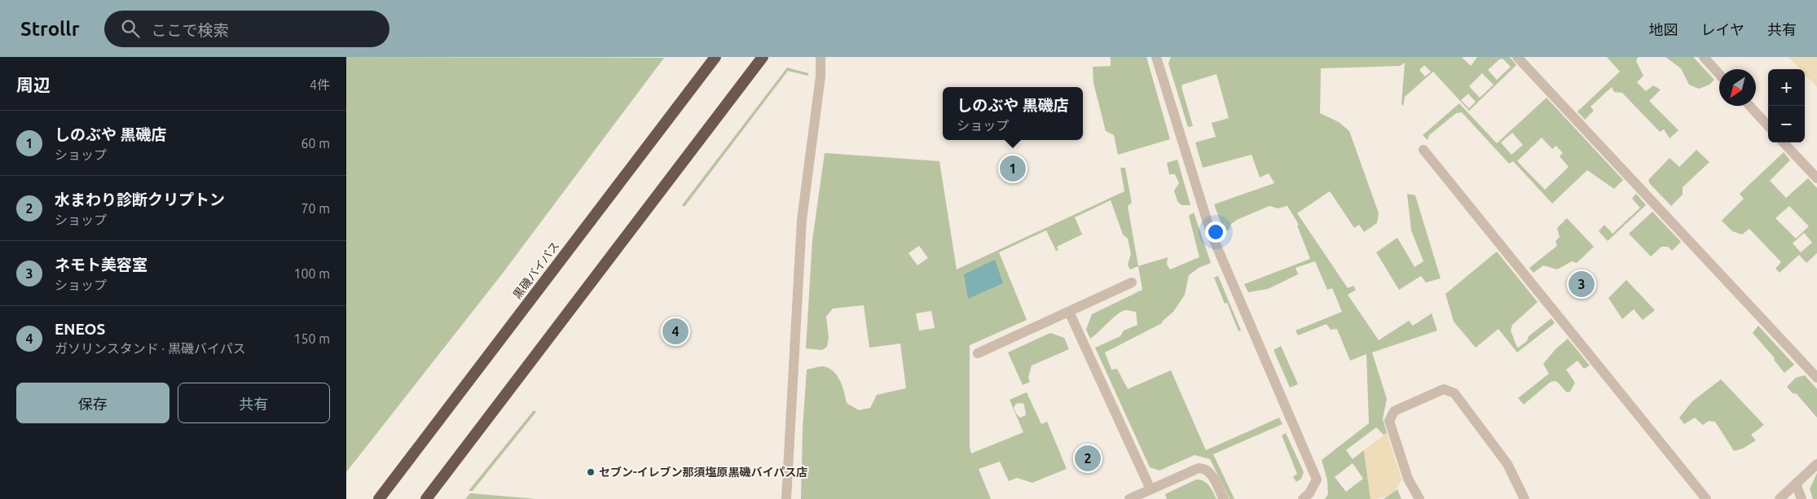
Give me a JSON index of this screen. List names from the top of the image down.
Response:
{
  "streets": {
    "highway": ["黒磯バイパス"]
  },
  "places": ["セブン-イレブン那須塩原黒磯バイパス店"],
  "north": "bottom left",
  "page": {
    "header": "Strollr",
    "search": "ここで検索",
    "nav": ["地図", "レイヤ", "共有"],
    "heading": ["周辺", "4件"],
    "map_buttons": ["+", "−"],
    "popup": ["しのぶや 黒磯店", "ショップ"],
    "list": [
      {
        "mark": "1",
        "name": "しのぶや 黒磯店",
        "note": "ショップ",
        "value": "60 m"
      },
      {
        "mark": "2",
        "name": "水まわり診断クリプトン",
        "note": "ショップ",
        "value": "70 m"
      },
      {
        "mark": "3",
        "name": "ネモト美容室",
        "note": "ショップ",
        "value": "100 m"
      },
      {
        "mark": "4",
        "name": "ENEOS",
        "note": "ガソリンスタンド · 黒磯バイパス",
        "value": "150 m"
      }
    ],
    "pins": [
      "1",
      "3",
      "4",
      "2"
    ],
    "buttons": ["保存", "共有"]
  }
}
